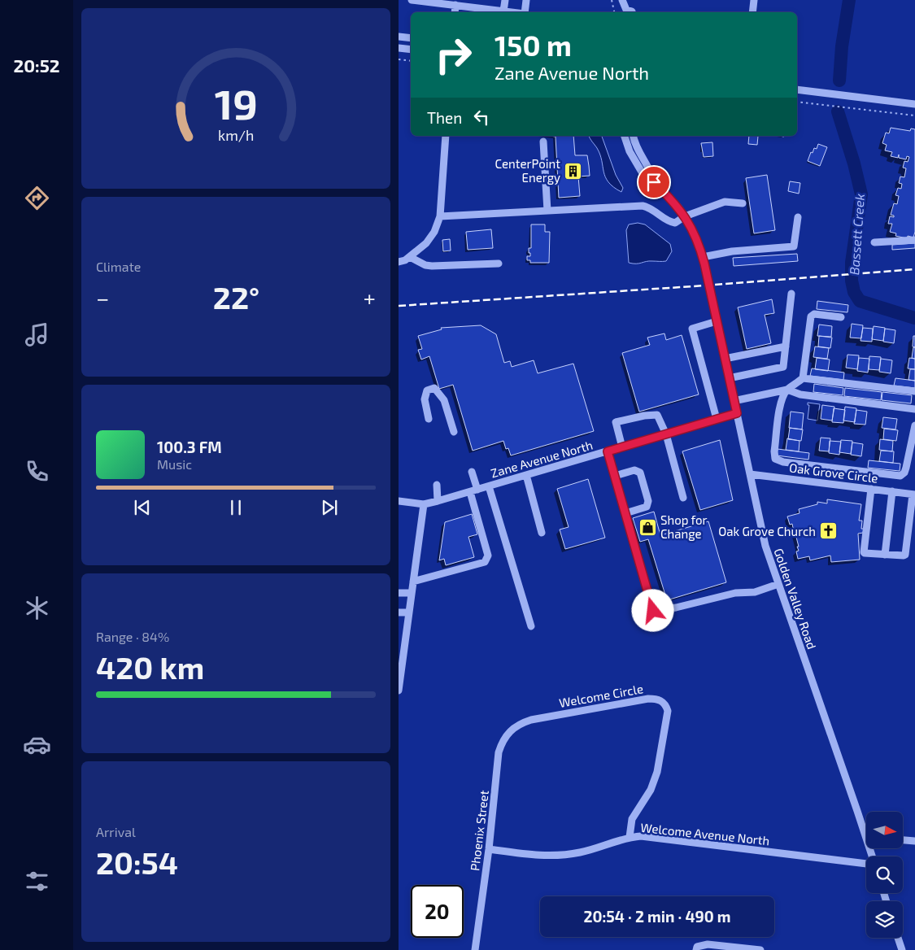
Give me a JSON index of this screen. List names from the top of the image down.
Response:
{
  "streets": {
    "street": [
      "Zane Avenue North",
      "Oak Grove Circle",
      "Golden Valley Road",
      "Welcome Circle",
      "Phoenix Street",
      "Welcome Avenue North"
    ]
  },
  "crossings": [
    ["Zane Avenue North", "Golden Valley Road"],
    ["Oak Grove Circle", "Golden Valley Road"],
    ["Welcome Circle", "Phoenix Street"],
    ["Welcome Circle", "Welcome Avenue North"],
    ["Phoenix Street", "Welcome Avenue North"]
  ],
  "water": ["Bassett Creek"],
  "places": {
    "building": ["CenterPoint Energy"],
    "shop": ["Shop for Change"],
    "church": ["Oak Grove Church"]
  },
  "north": "right",
  "page": {
    "tabs": "20:52",
    "turn": ["150 m", "Zane Avenue North"],
    "then": "Then",
    "tile": [
      "Climate",
      ["Range · 84%", "420 km"],
      ["Arrival", "20:54"]
    ],
    "heat": ["−", "22°", "+"],
    "song": ["100.3 FM", "Music"],
    "limit": "20",
    "trip": "20:54 · 2 min · 490 m",
    "gauge": ["19", "km/h"]
  }
}
